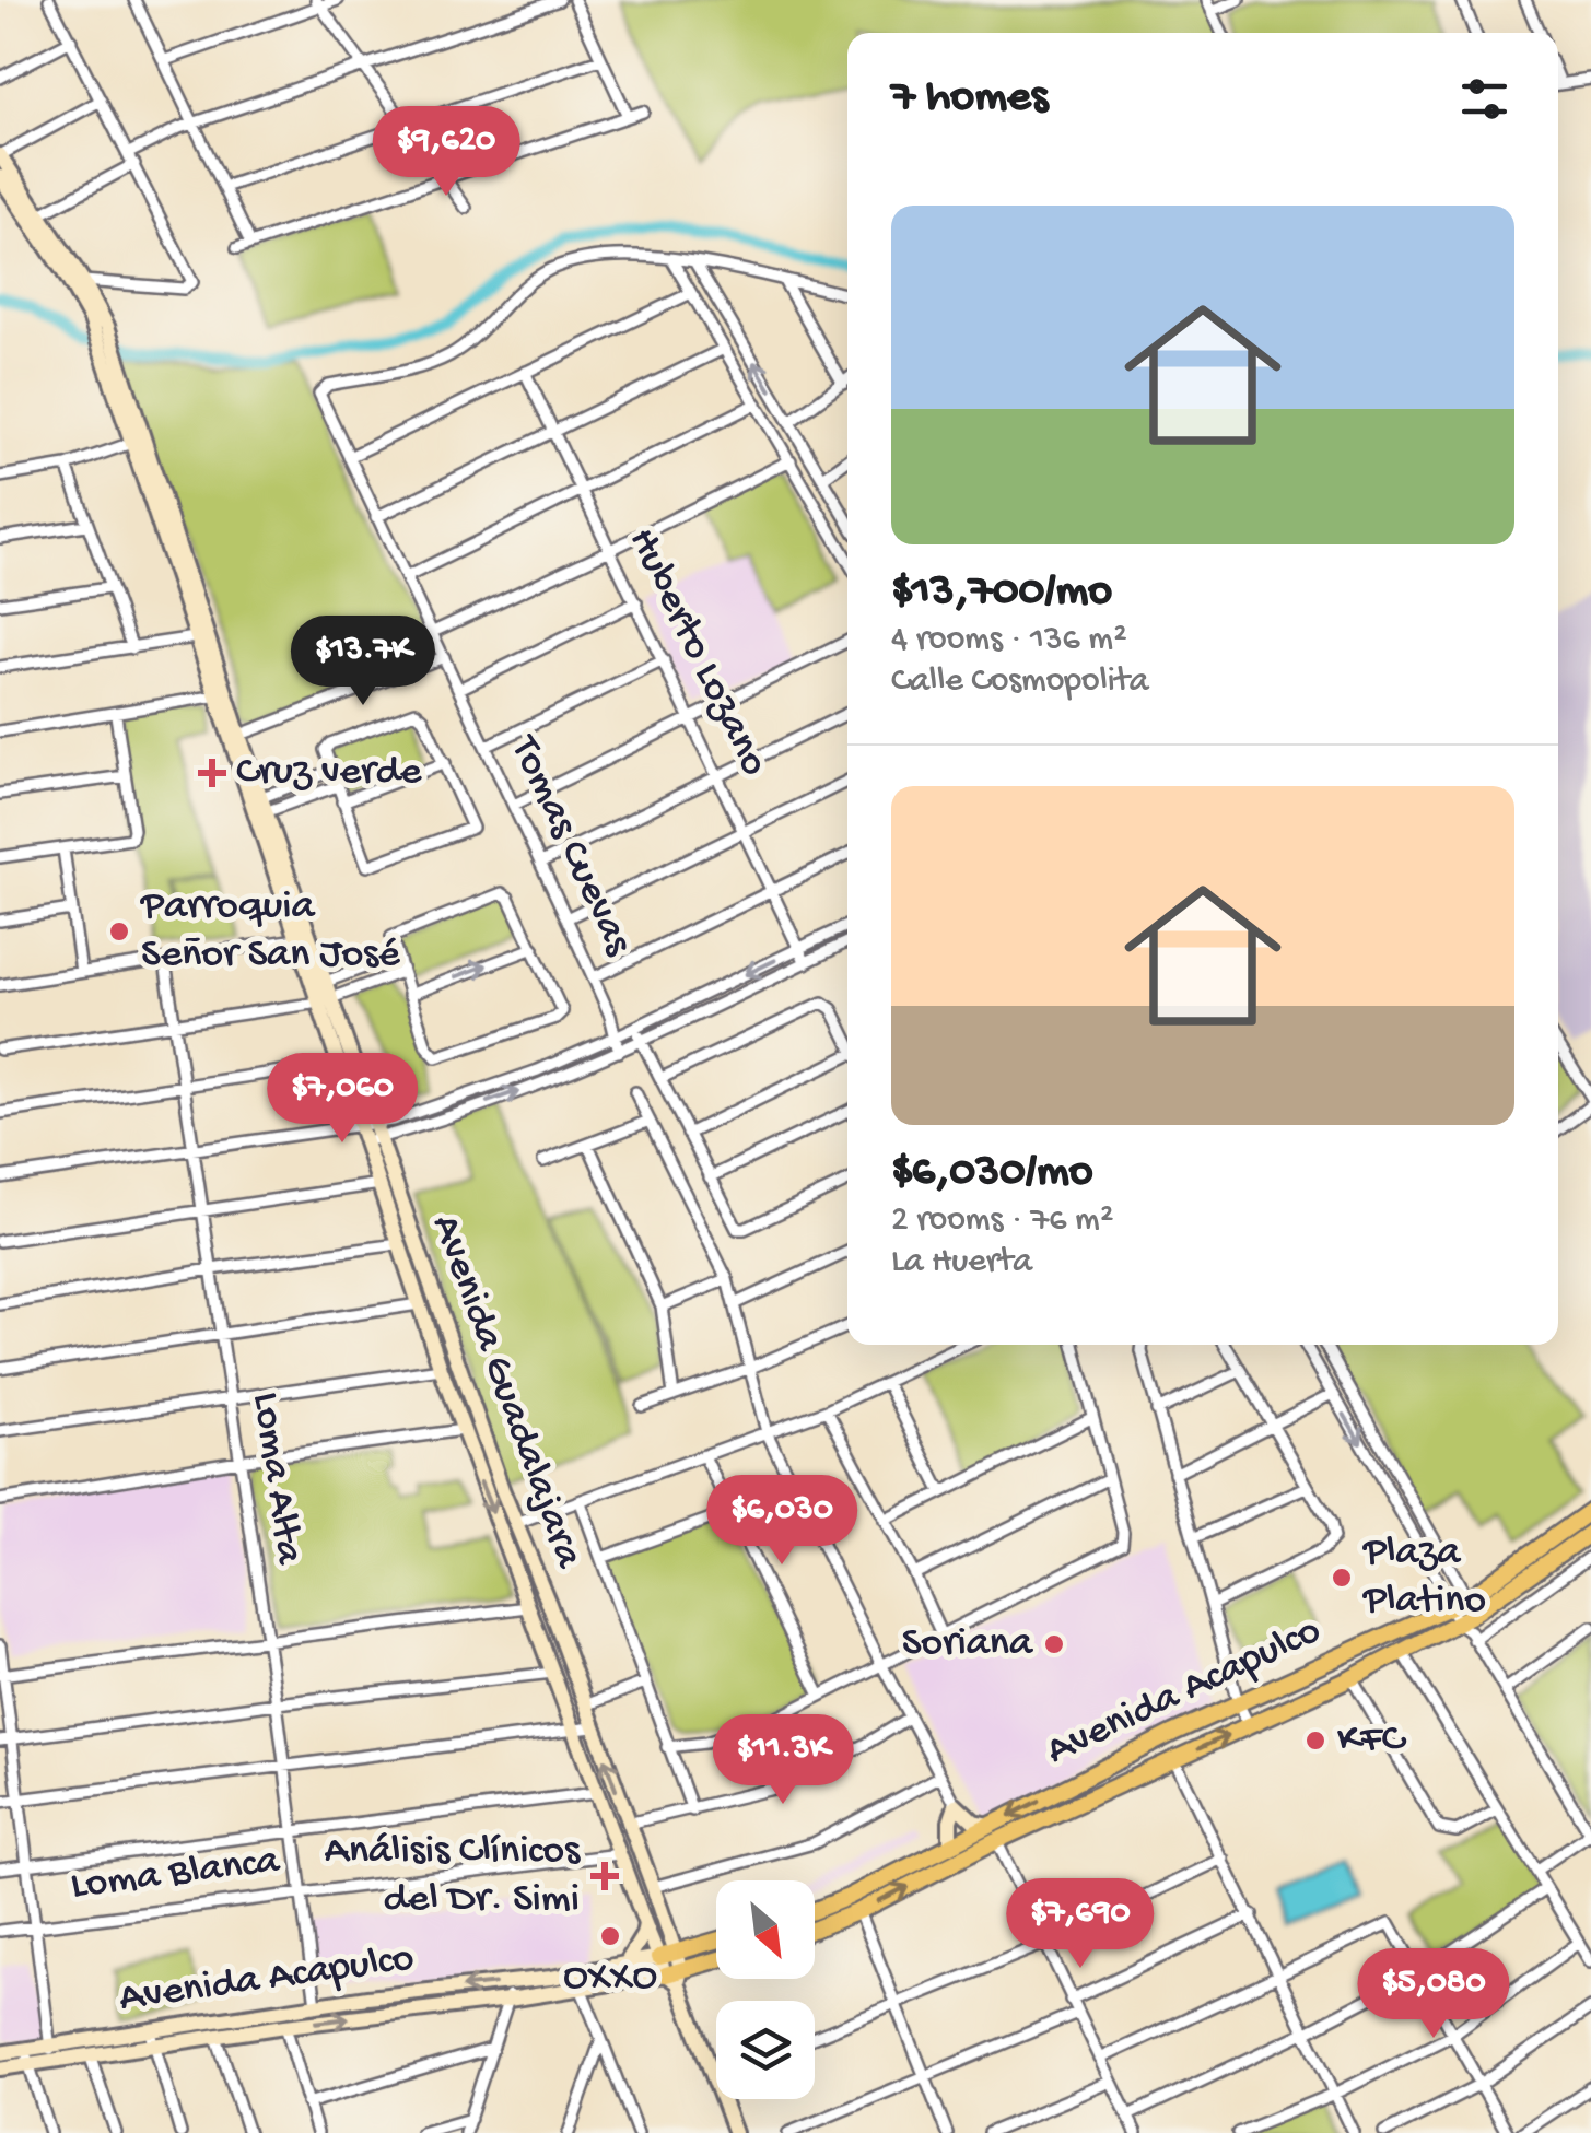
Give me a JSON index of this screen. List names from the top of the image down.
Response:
{
  "streets": {
    "main road": ["Avenida Guadalajara", "Avenida Acapulco"],
    "street": [
      "Huberto Lozano",
      "Tomas Cuevas",
      "Loma Alta",
      "Loma Blanca"
    ]
  },
  "crossings": [
    ["Avenida Guadalajara", "Avenida Acapulco"],
    ["Avenida Guadalajara", "Loma Blanca"],
    ["Loma Alta", "Avenida Acapulco"],
    ["Loma Alta", "Loma Blanca"]
  ],
  "places": {
    "health": ["Cruz verde", "Análisis Clínicos del Dr. Simi"],
    "other": [
      "Parroquia Señor San José",
      "Plaza Platino",
      "Soriana",
      "KFC",
      "OXXO"
    ]
  },
  "north": "bottom right",
  "page": {
    "heading": "7 homes",
    "price": [
      "$9,620",
      "$13.7K",
      "$7,060",
      "$6,030",
      "$11.3K",
      "$7,690",
      "$5,080"
    ],
    "list": [
      {
        "name": "$13,700/mo",
        "note": "4 rooms · 136 m² · Calle Cosmopolita"
      },
      {
        "name": "$6,030/mo",
        "note": "2 rooms · 76 m² · La Huerta"
      }
    ]
  }
}
